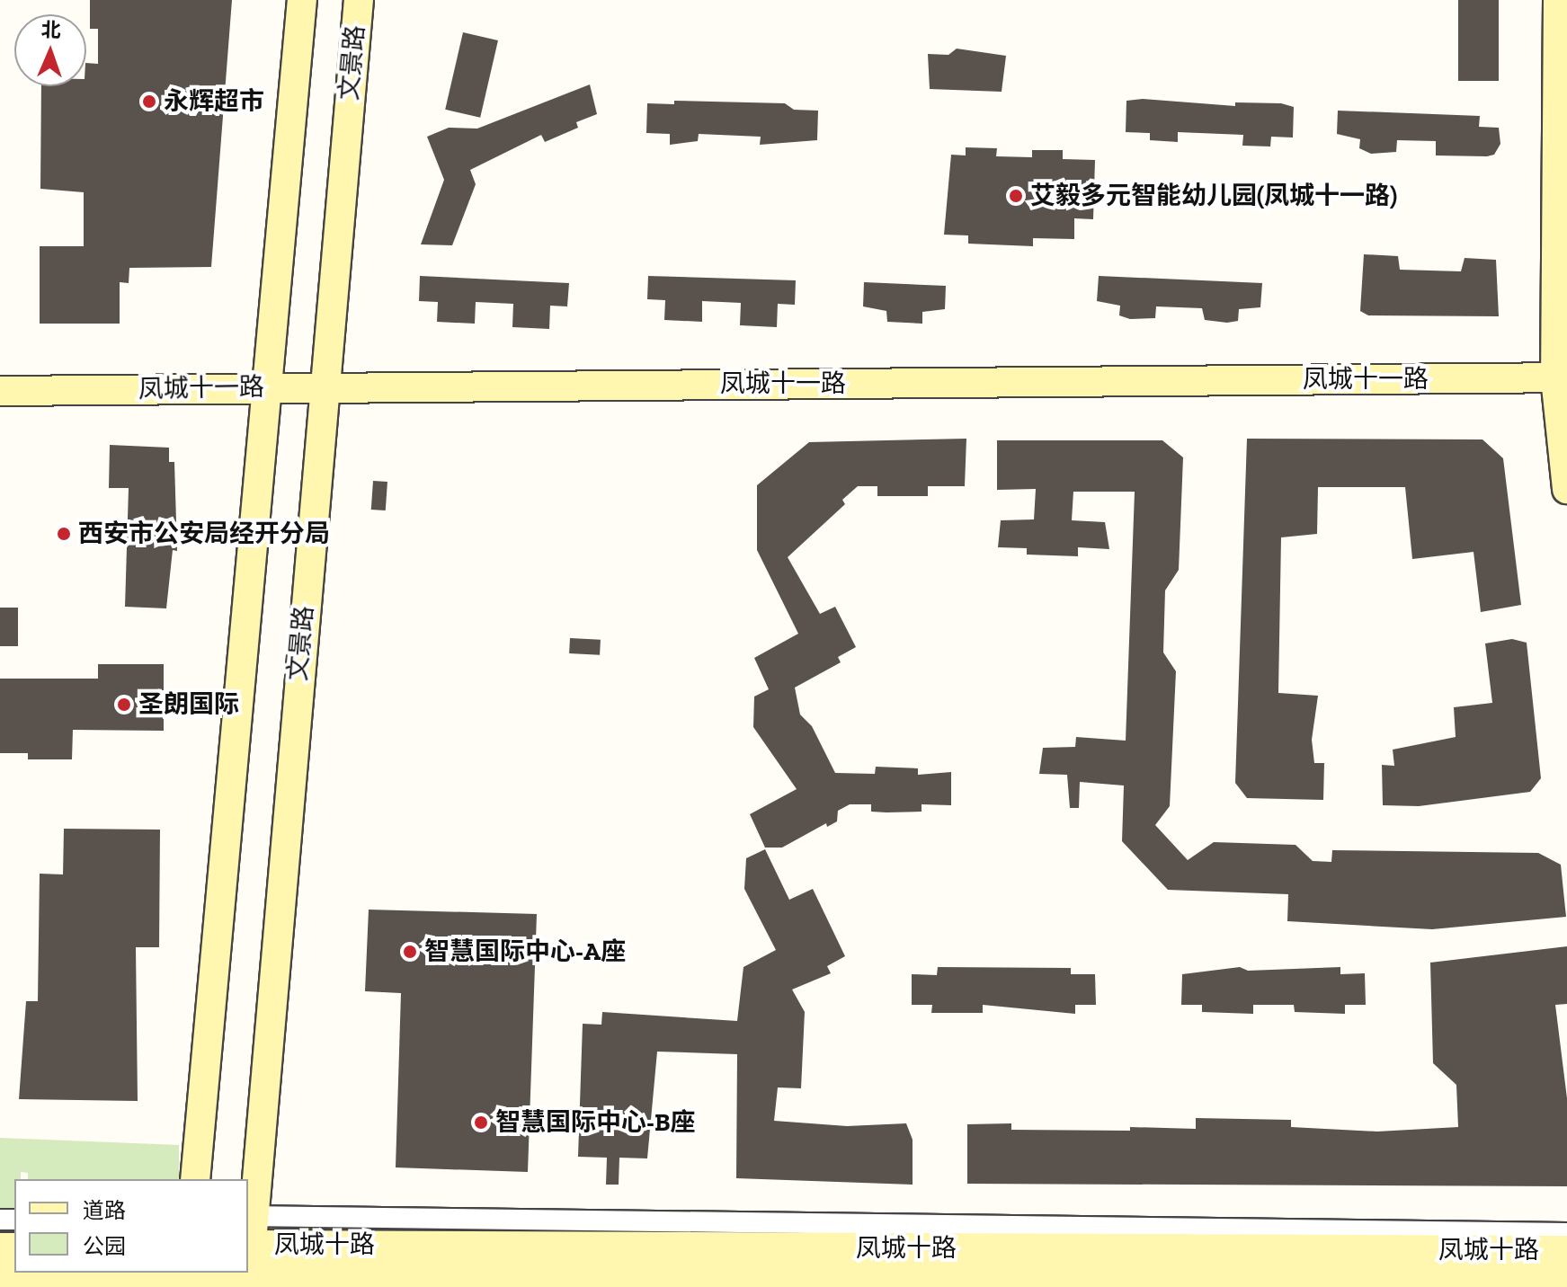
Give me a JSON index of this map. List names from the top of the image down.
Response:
{
  "streets": {
    "main road": ["文景路", "凤城十一路", "凤城十路"]
  },
  "crossings": [
    ["文景路", "凤城十一路"],
    ["文景路", "凤城十路"]
  ],
  "places": [
    "永辉超市",
    "艾毅多元智能幼儿园(凤城十一路)",
    "西安市公安局经开分局",
    "圣朗国际",
    "智慧国际中心-A座",
    "智慧国际中心-B座"
  ],
  "legend": ["道路", "公园"],
  "north": "top"
}
